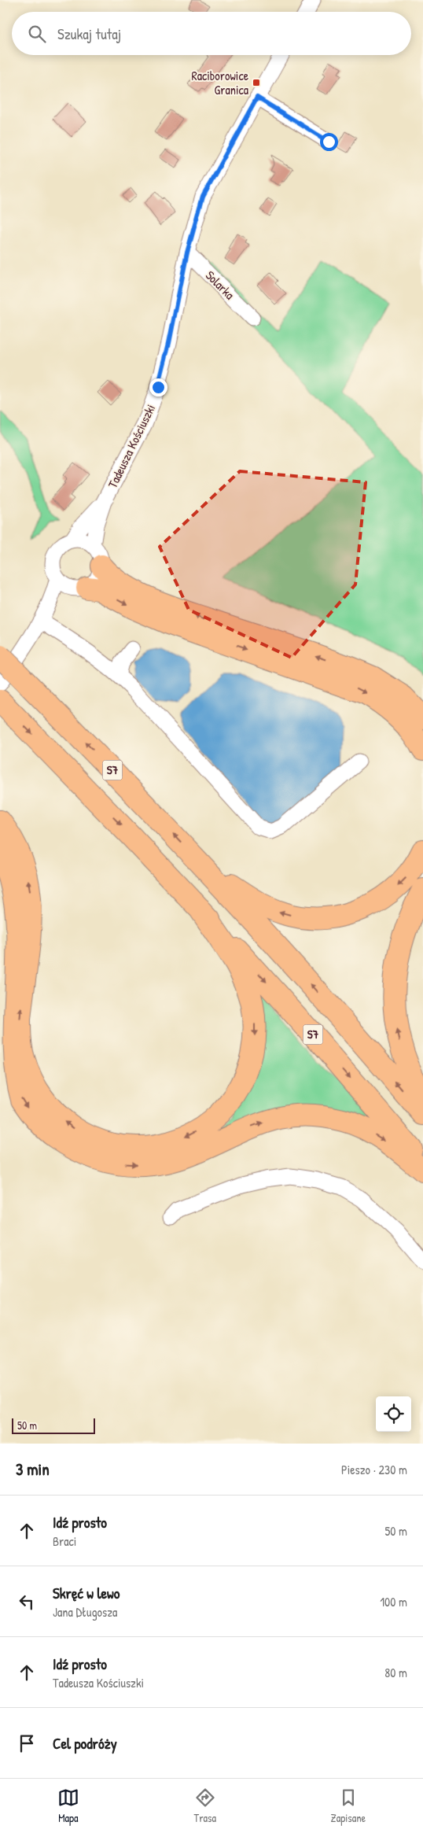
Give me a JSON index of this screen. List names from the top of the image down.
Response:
{
  "streets": {
    "highway": ["S7"],
    "street": ["Solarka", "Tadeusza Kościuszki"]
  },
  "crossings": [
    ["Solarka", "Tadeusza Kościuszki"]
  ],
  "places": {
    "transit": ["Raciborowice Granica"]
  },
  "scale_bar": "50 m",
  "page": {
    "search": "Szukaj tutaj",
    "scale": "50 m",
    "heading": ["3 min", "Pieszo · 230 m"],
    "list": [
      ["Idź prosto", "Braci", "50 m"],
      ["Skręć w lewo", "Jana Długosza", "100 m"],
      ["Idź prosto", "Tadeusza Kościuszki", "80 m"],
      "Cel podróży"
    ],
    "nav": ["Mapa", "Trasa", "Zapisane"]
  }
}
